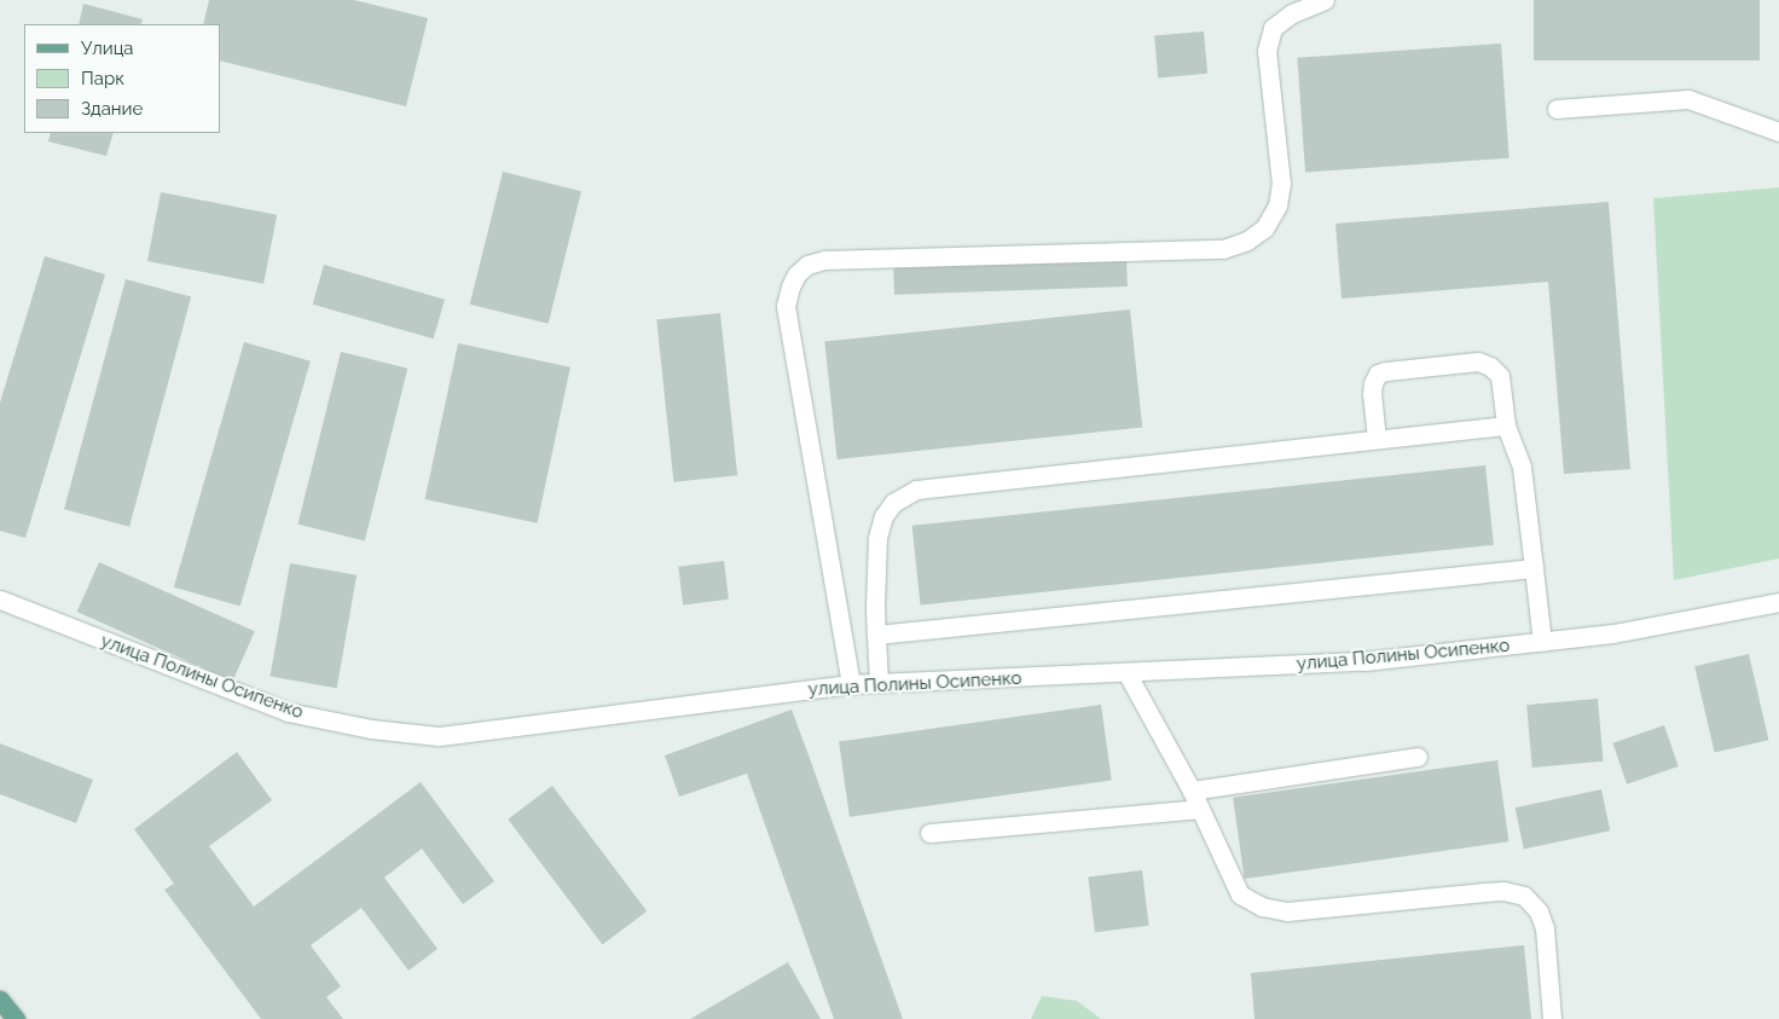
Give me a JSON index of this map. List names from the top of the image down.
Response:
{
  "streets": {
    "street": ["улица Полины Осипенко"]
  },
  "legend": ["Улица", "Парк", "Здание"]
}
